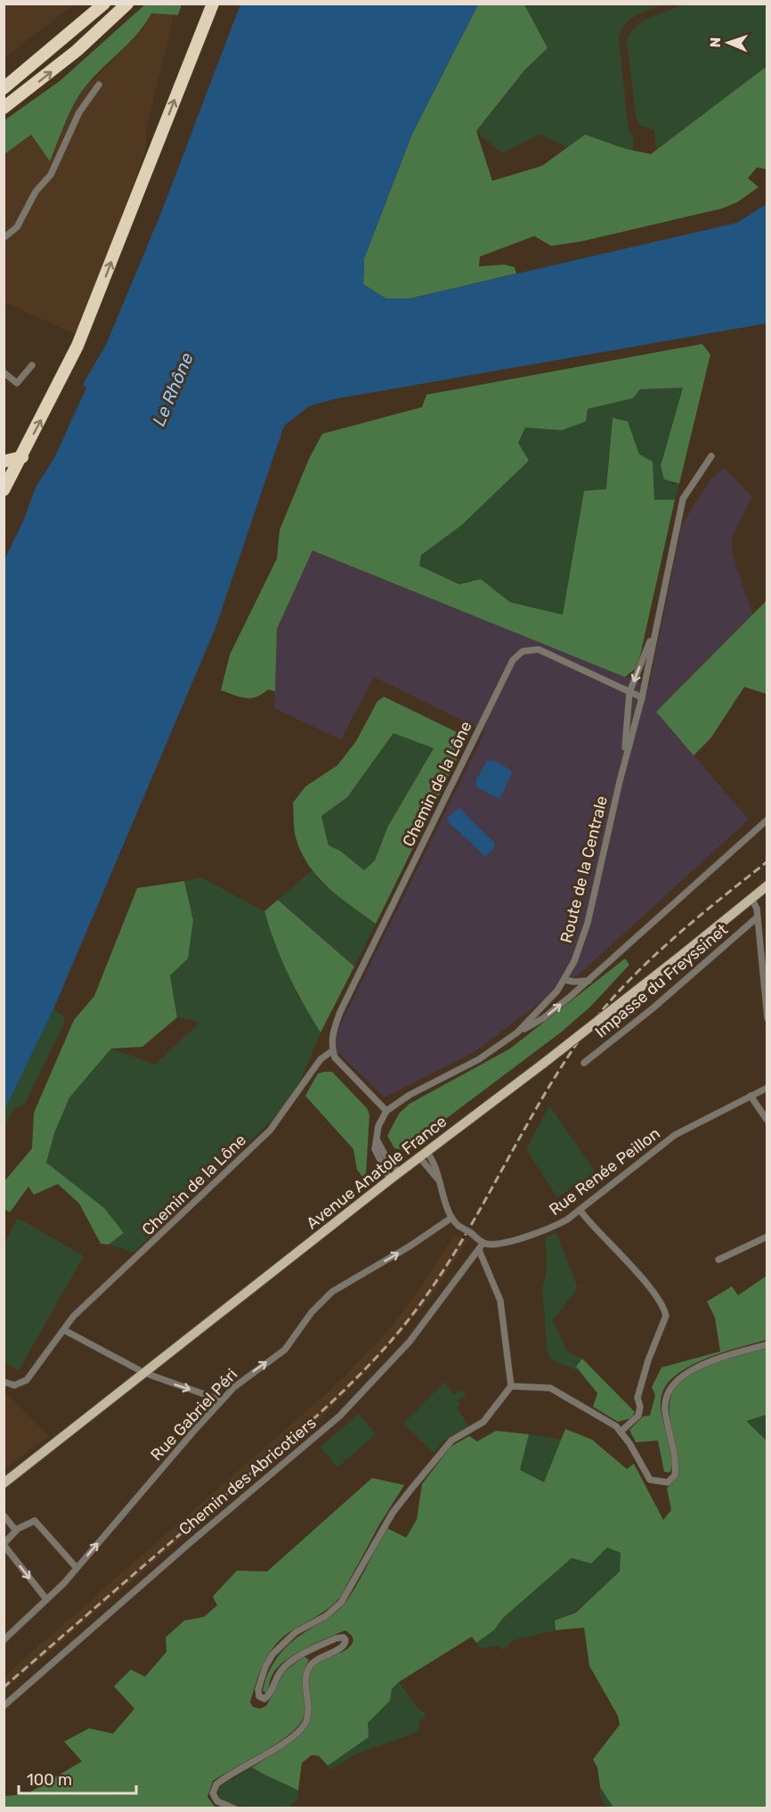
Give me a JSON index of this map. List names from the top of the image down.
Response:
{
  "streets": {
    "main road": ["Avenue Anatole France"],
    "street": [
      "Chemin de la Lône",
      "Route de la Centrale",
      "Impasse du Freyssinet",
      "Rue Renée Peillon",
      "Rue Gabriel Péri",
      "Chemin des Abricotiers"
    ]
  },
  "crossings": [
    ["Chemin de la Lône", "Route de la Centrale"],
    ["Rue Renée Peillon", "Chemin des Abricotiers"]
  ],
  "one_way": ["Rue Gabriel Péri"],
  "water": ["Le Rhône"],
  "scale_bar": "100 m",
  "north": "left"
}
